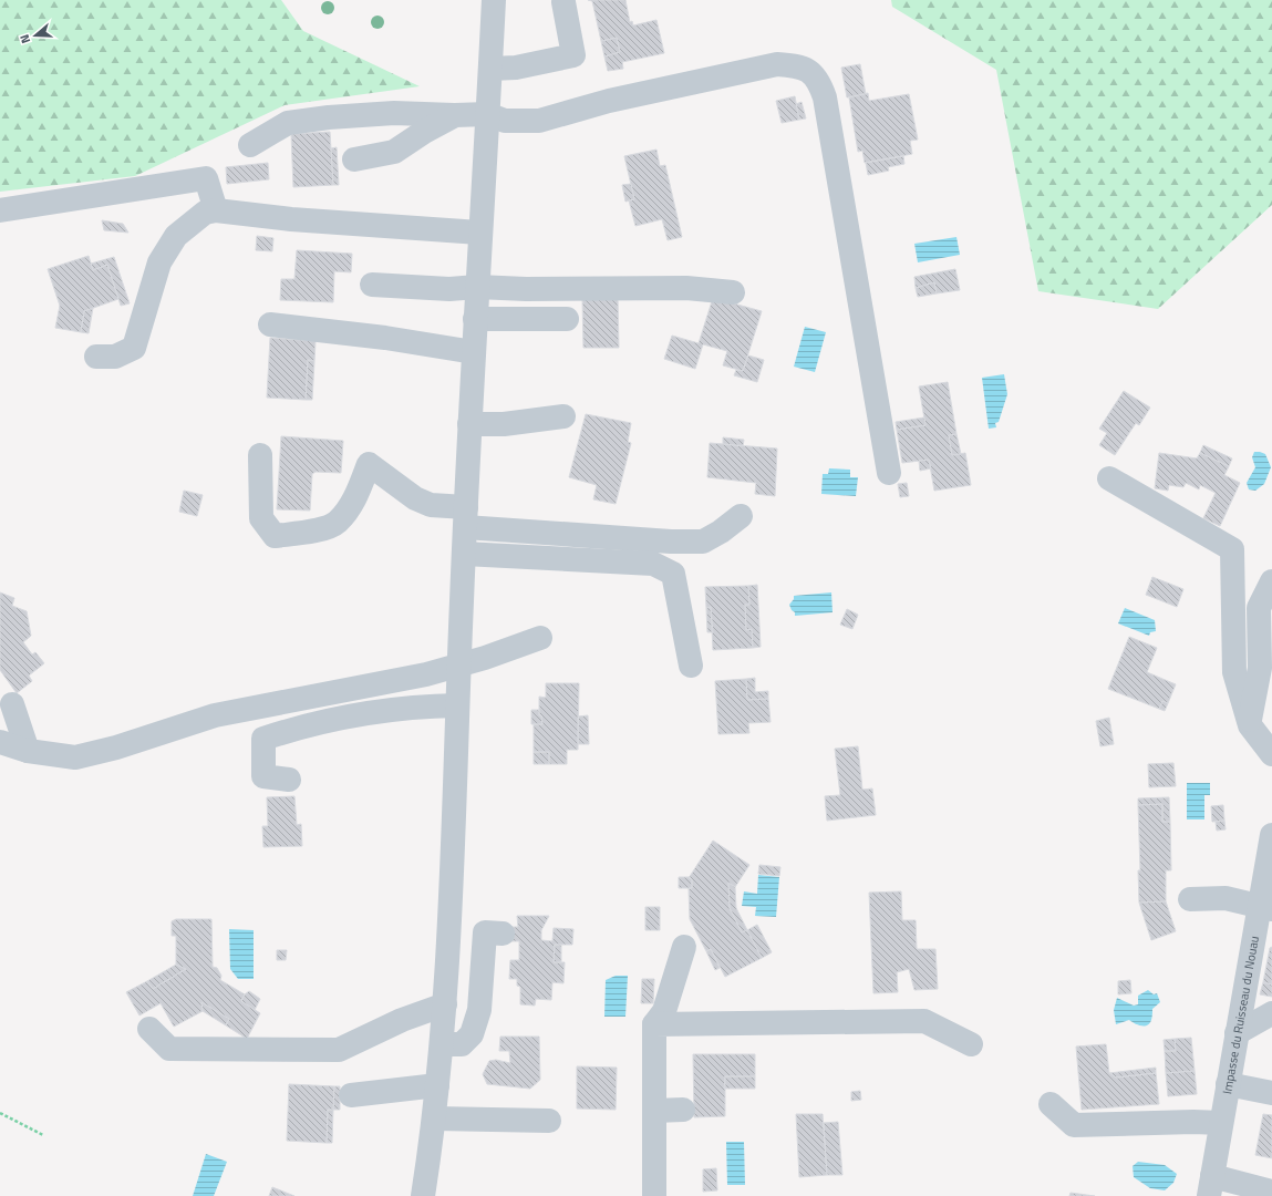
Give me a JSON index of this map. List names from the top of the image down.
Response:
{
  "streets": {
    "street": ["Impasse du Ruisseau du Nouau"]
  },
  "north": "left"
}
